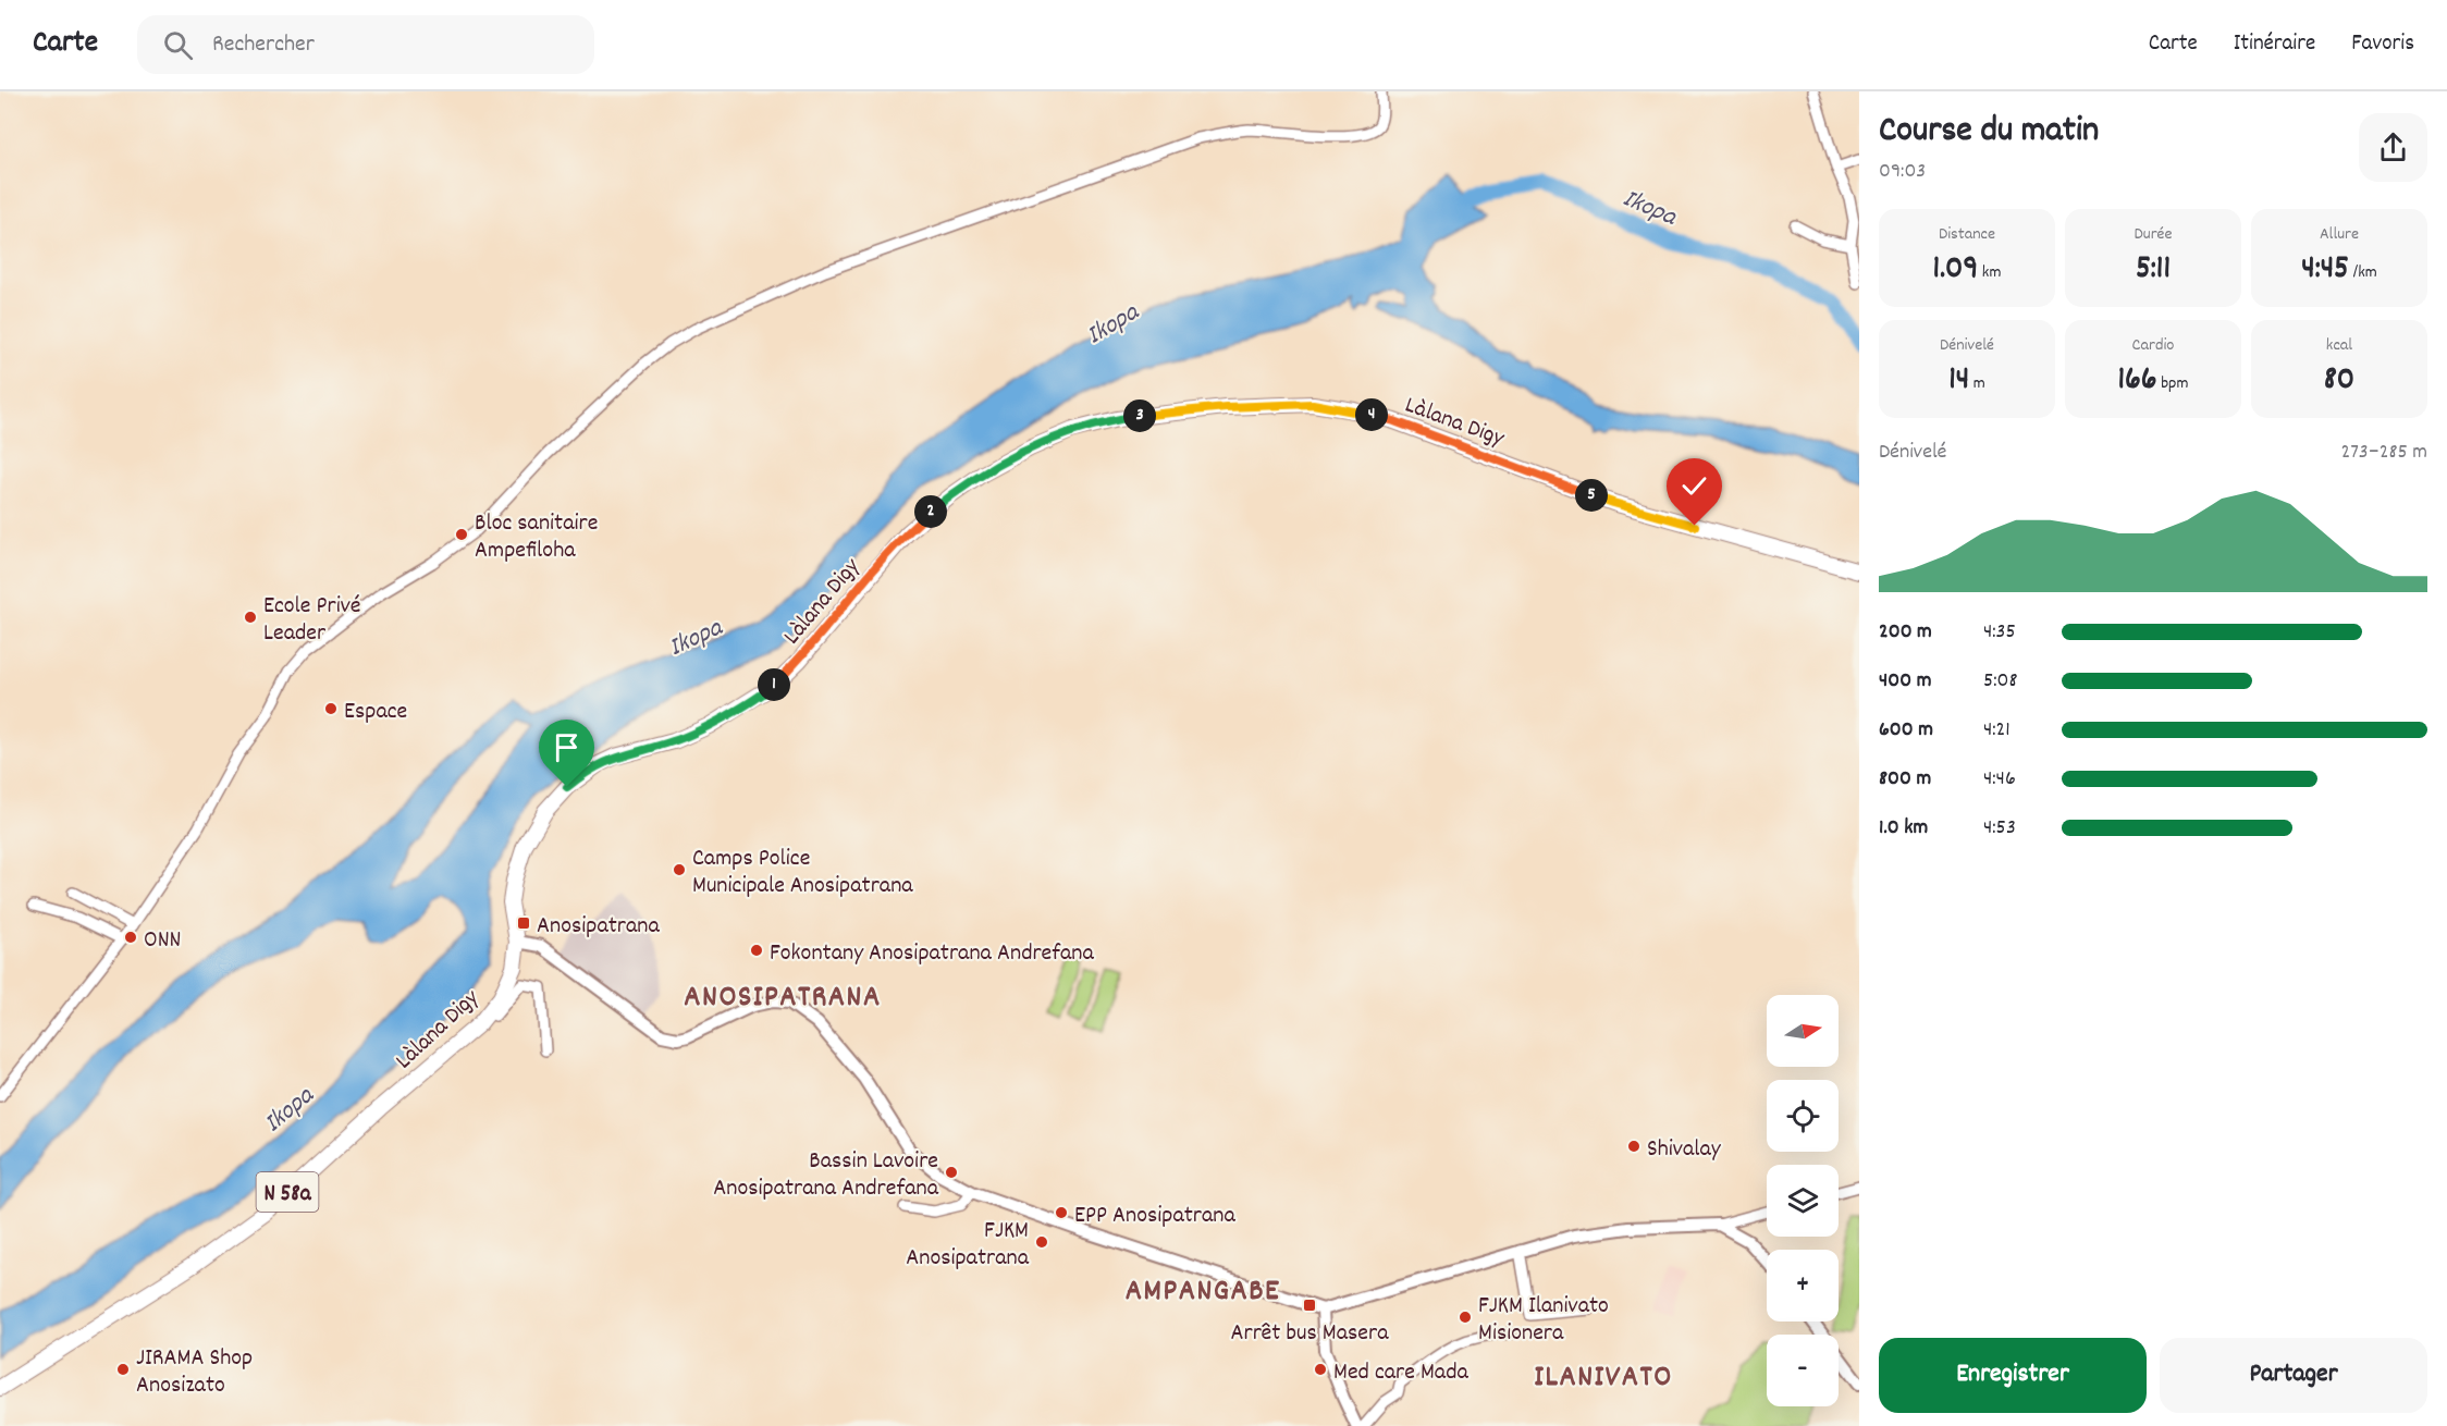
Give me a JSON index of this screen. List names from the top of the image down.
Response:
{
  "streets": {
    "main road": ["Làlana Digy", "N 58a"]
  },
  "districts": ["ANOSIPATRANA", "AMPANGABE", "ILANIVATO"],
  "water": ["Ikopa"],
  "places": {
    "other": [
      "Bloc sanitaire Ampefiloha",
      "Ecole Privé Leader",
      "Espace",
      "Camps Police Municipale Anosipatrana",
      "ONN",
      "Fokontany Anosipatrana Andrefana",
      "Shivalay",
      "Bassin Lavoire Anosipatrana Andrefana",
      "EPP Anosipatrana",
      "FJKM Anosipatrana",
      "FJKM Ilanivato Misionera",
      "JIRAMA Shop Anosizato",
      "Med care Mada"
    ],
    "transit": ["Anosipatrana", "Arrêt bus Masera"]
  },
  "north": "right",
  "page": {
    "header": "Carte",
    "search": "Rechercher",
    "nav": ["Carte", "Itinéraire", "Favoris"],
    "heading": ["Course du matin", "09:03"],
    "stats": [
      ["Distance", "1.09 km"],
      ["Durée", "5:11"],
      ["Allure", "4:45 /km"],
      ["Dénivelé", "14 m"],
      ["Cardio", "166 bpm"],
      ["kcal", "80"]
    ],
    "pins": [
      "4",
      "3",
      "5",
      "2",
      "1"
    ],
    "chart": ["Dénivelé", "273–285 m"],
    "list": [
      {
        "name": "200 m",
        "note": "4:35"
      },
      {
        "name": "400 m",
        "note": "5:08"
      },
      {
        "name": "600 m",
        "note": "4:21"
      },
      {
        "name": "800 m",
        "note": "4:46"
      },
      {
        "name": "1.0 km",
        "note": "4:53"
      }
    ],
    "map_buttons": ["+", "−"],
    "buttons": ["Enregistrer", "Partager"]
  }
}
